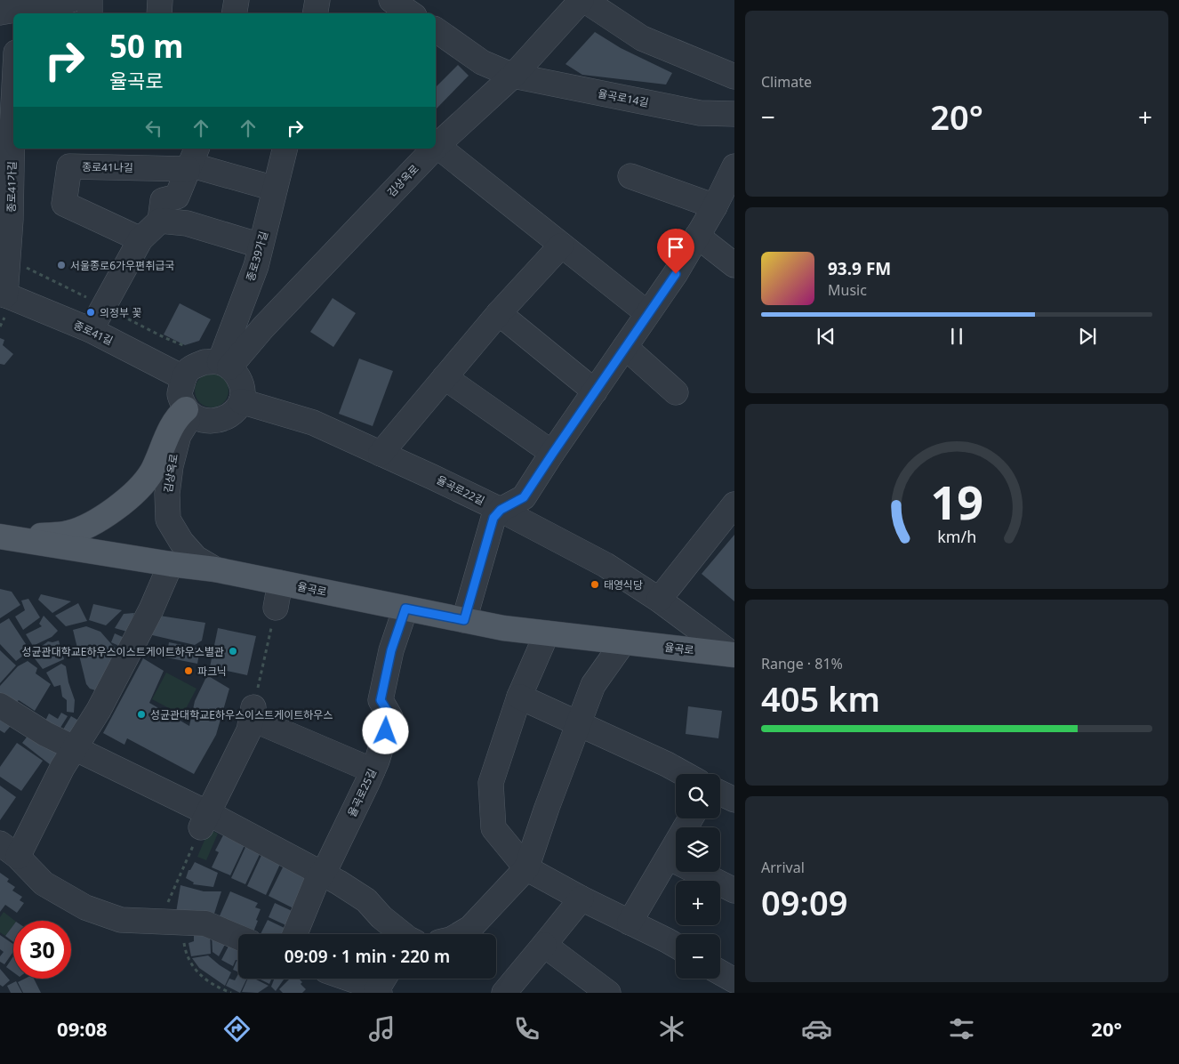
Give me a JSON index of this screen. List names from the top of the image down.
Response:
{
  "streets": {
    "main road": ["율곡로"],
    "street": [
      "율곡로14길",
      "종로41나길",
      "김상옥로",
      "종로41가길",
      "종로39가길",
      "종로41길",
      "율곡로22길",
      "율곡로25길"
    ]
  },
  "crossings": [
    ["율곡로14길", "김상옥로"],
    ["김상옥로", "종로39가길"],
    ["김상옥로", "종로41길"],
    ["김상옥로", "율곡로22길"],
    ["김상옥로", "율곡로"],
    ["종로41가길", "종로41길"],
    ["종로39가길", "종로41길"],
    ["종로39가길", "율곡로22길"],
    ["종로41길", "율곡로22길"],
    ["율곡로22길", "율곡로"],
    ["율곡로", "율곡로25길"]
  ],
  "places": [
    "서울종로6가우편취급국",
    "의정부 꽃",
    "태영식당",
    "성균관대학교E하우스이스트게이트하우스별관",
    "파크닉",
    "성균관대학교E하우스이스트게이트하우스"
  ],
  "page": {
    "tile": [
      "Climate",
      ["Range · 81%", "405 km"],
      ["Arrival", "09:09"]
    ],
    "turn": ["50 m", "율곡로"],
    "heat": ["−", "20°", "+"],
    "song": ["93.9 FM", "Music"],
    "map_buttons": ["+", "−"],
    "limit": "30",
    "trip": "09:09 · 1 min · 220 m",
    "tabs": ["09:08", "20°"],
    "gauge": ["19", "km/h"]
  }
}
